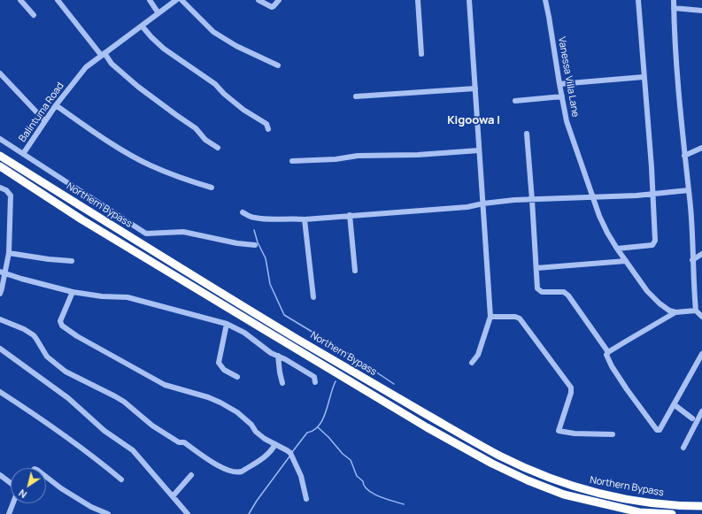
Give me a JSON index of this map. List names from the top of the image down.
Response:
{
  "streets": {
    "highway": ["Northern Bypass"],
    "street": ["Vanessa Villa Lane", "Balintuma Road"]
  },
  "districts": ["Kigoowa I"],
  "north": "bottom left"
}
